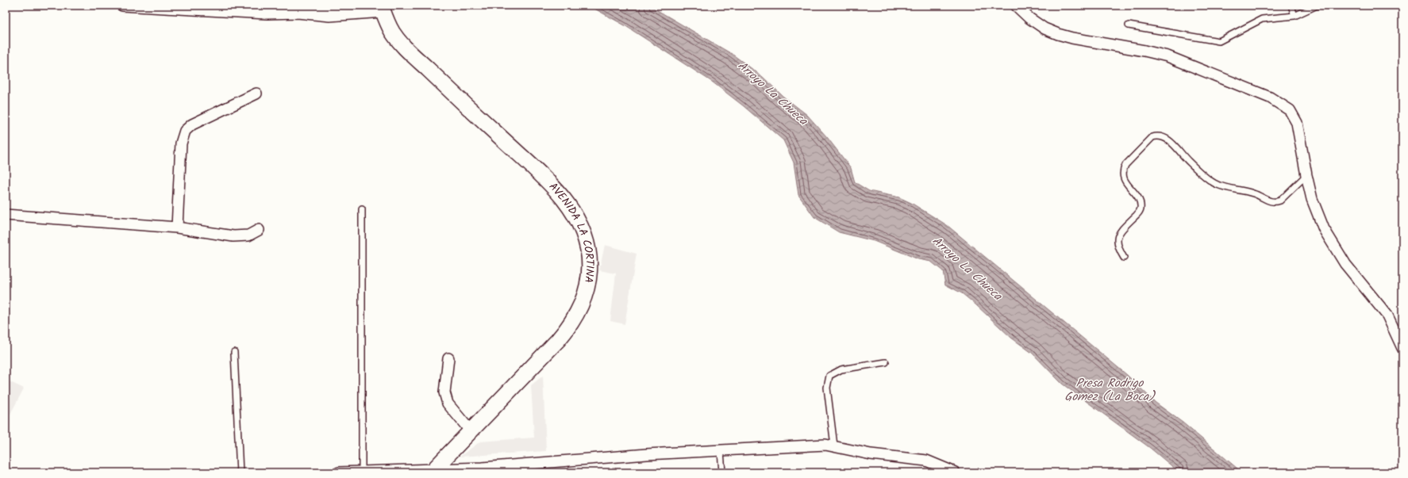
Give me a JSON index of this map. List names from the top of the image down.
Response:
{
  "streets": {
    "main road": ["AVENIDA LA CORTINA"]
  },
  "water": ["Arroyo La Chueca", "Presa Rodrigo Gomez (La Boca)"]
}
